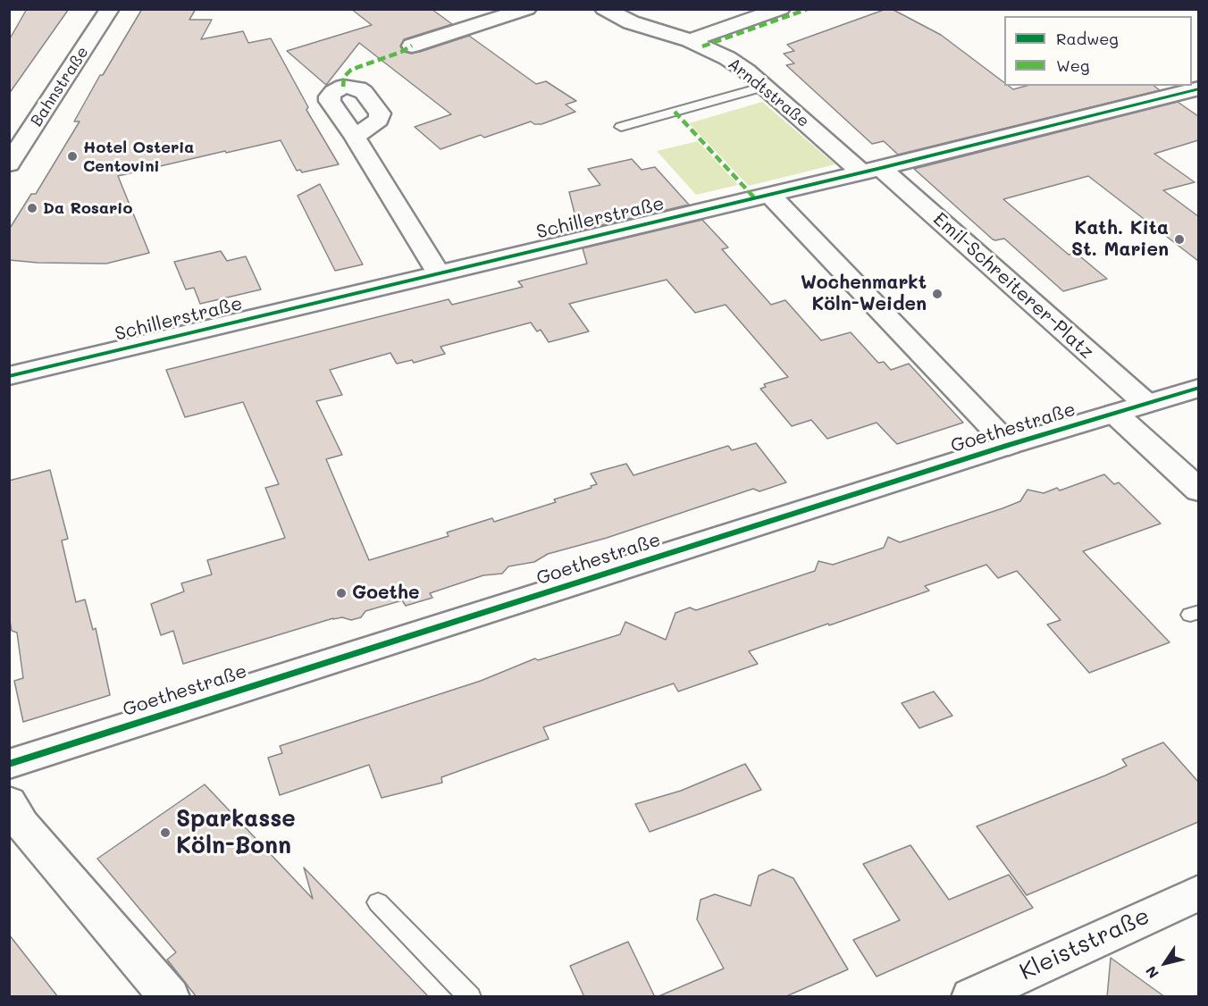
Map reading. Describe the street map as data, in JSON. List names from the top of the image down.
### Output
{
  "streets": {
    "street": [
      "Bahnstraße",
      "Arndtstraße",
      "Schillerstraße",
      "Emil-Schreiterer-Platz",
      "Goethestraße",
      "Kleiststraße"
    ]
  },
  "crossings": [
    ["Arndtstraße", "Schillerstraße"],
    ["Arndtstraße", "Emil-Schreiterer-Platz"],
    ["Schillerstraße", "Emil-Schreiterer-Platz"],
    ["Emil-Schreiterer-Platz", "Goethestraße"]
  ],
  "places": [
    "Hotel Osteria Centovini",
    "Da Rosario",
    "Kath. Kita St. Marien",
    "Wochenmarkt Köln-Weiden",
    "Goethe",
    "Sparkasse Köln-Bonn"
  ],
  "legend": ["Radweg", "Weg"],
  "north": "bottom left"
}
